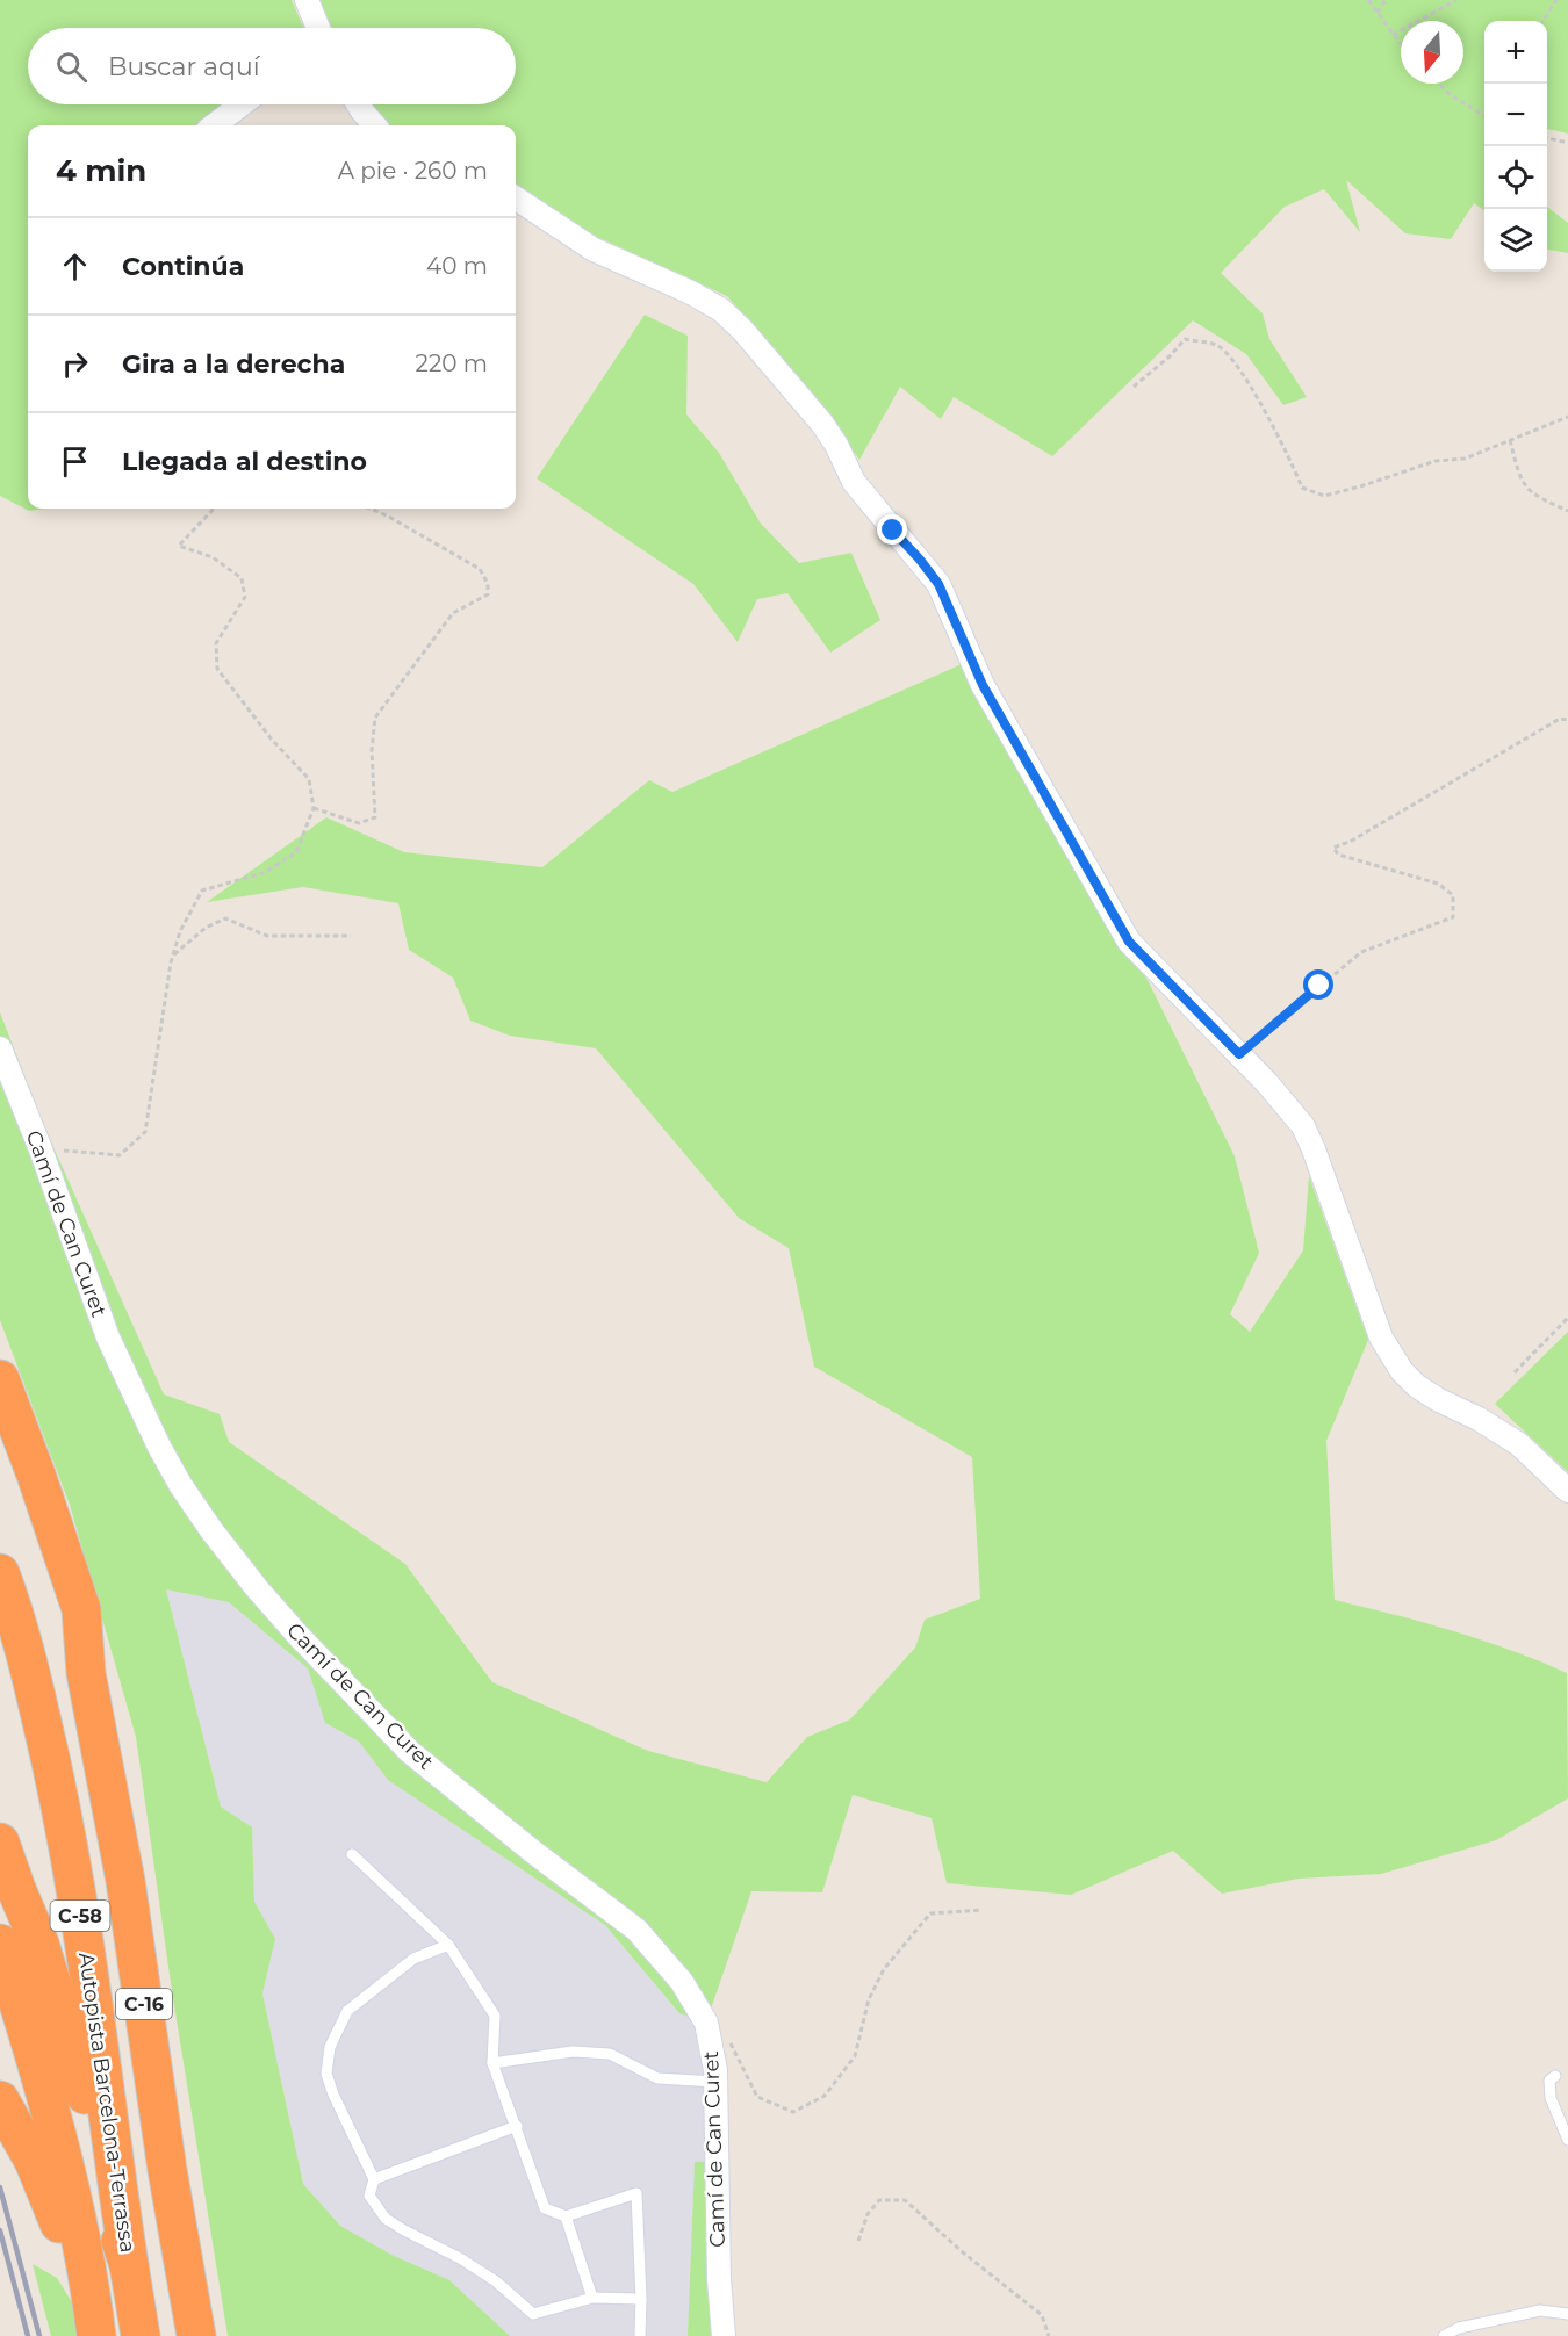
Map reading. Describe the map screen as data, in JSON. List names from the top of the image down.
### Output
{
  "streets": {
    "highway": ["C-58", "C-16", "Autopista Barcelona-Terrassa"],
    "street": ["Camí de Can Curet"]
  },
  "north": "bottom",
  "page": {
    "map_buttons": ["+", "−"],
    "search": "Buscar aquí",
    "heading": ["4 min", "A pie · 260 m"],
    "list": [
      ["Continúa", "40 m"],
      ["Gira a la derecha", "220 m"],
      "Llegada al destino"
    ]
  }
}
